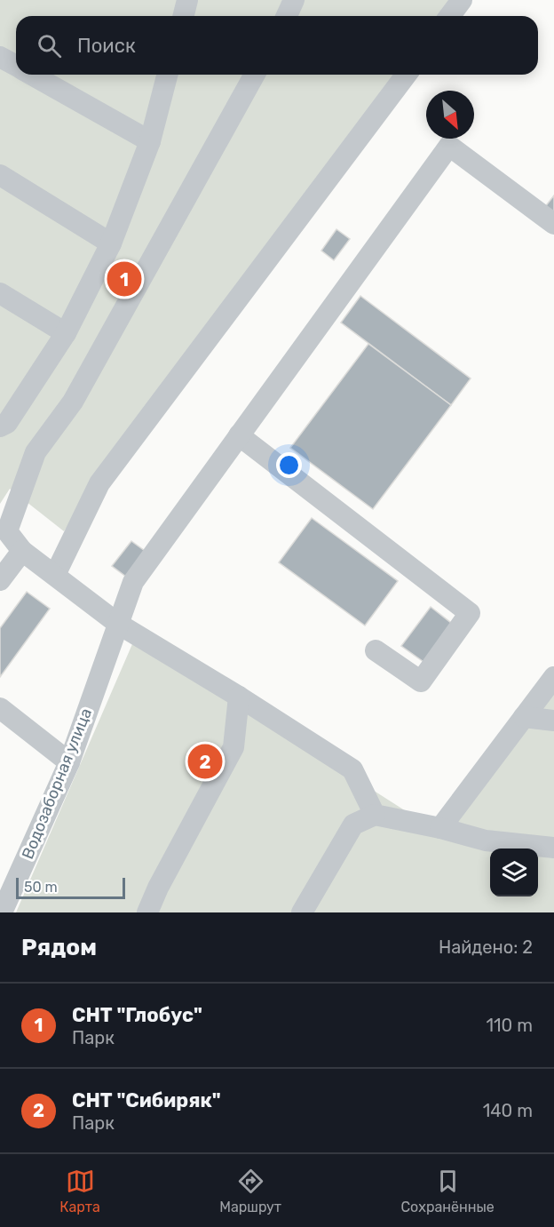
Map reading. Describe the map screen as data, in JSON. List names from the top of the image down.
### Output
{
  "streets": {
    "lane": ["Водозаборная улица"]
  },
  "scale_bar": "50 m",
  "north": "bottom right",
  "page": {
    "search": "Поиск",
    "pins": ["1", "2"],
    "scale": "50 m",
    "heading": ["Рядом", "Найдено: 2"],
    "list": [
      {
        "mark": "1",
        "name": "СНТ \"Глобус\"",
        "note": "Парк",
        "value": "110 m"
      },
      {
        "mark": "2",
        "name": "СНТ \"Сибиряк\"",
        "note": "Парк",
        "value": "140 m"
      }
    ],
    "nav": ["Карта", "Маршрут", "Сохранённые"]
  }
}
